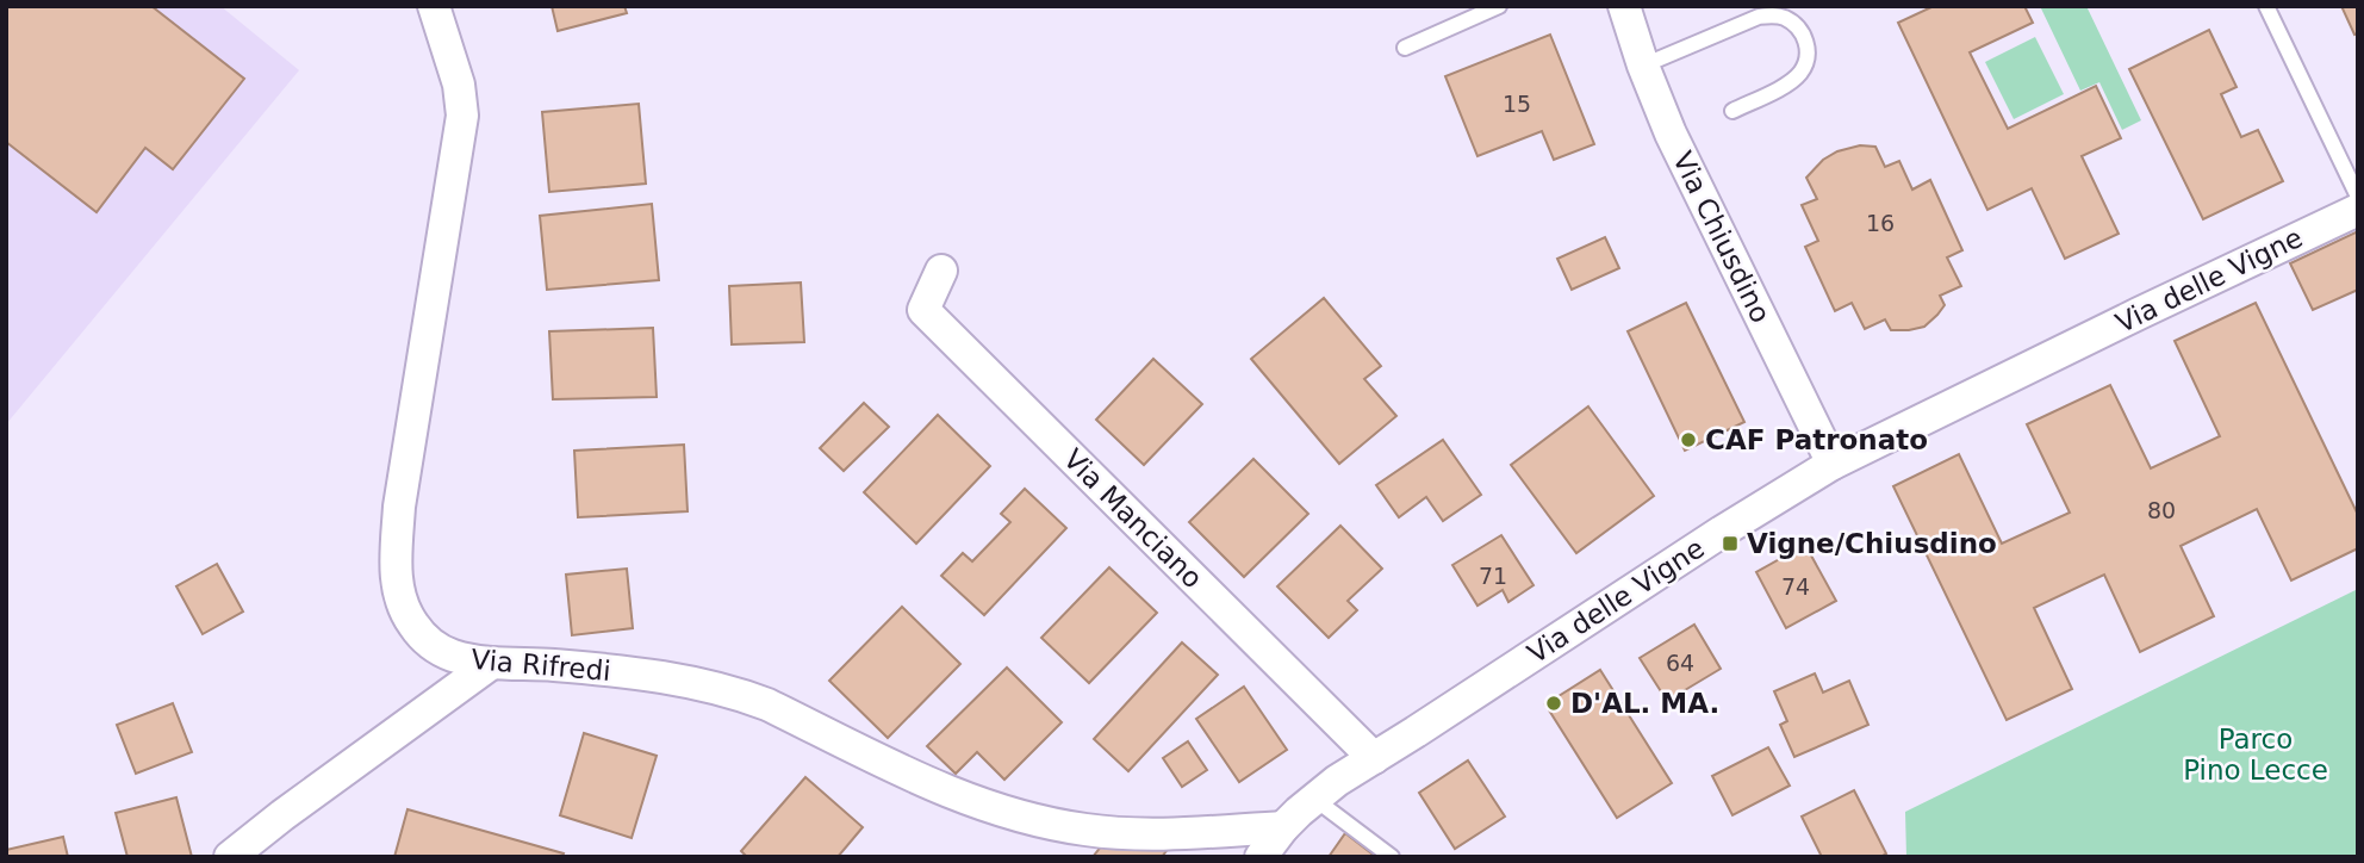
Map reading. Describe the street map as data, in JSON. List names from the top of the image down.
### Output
{
  "streets": {
    "street": [
      "Via Chiusdino",
      "Via delle Vigne",
      "Via Manciano",
      "Via Rifredi"
    ]
  },
  "crossings": [
    ["Via Chiusdino", "Via delle Vigne"],
    ["Via delle Vigne", "Via Manciano"],
    ["Via delle Vigne", "Via Rifredi"]
  ],
  "parks": ["Parco Pino Lecce"],
  "places": {
    "other": ["CAF Patronato", "D'AL. MA."],
    "transit": ["Vigne/Chiusdino"]
  },
  "house_numbers": [
    "15",
    "16",
    "80",
    "71",
    "74",
    "64"
  ]
}
